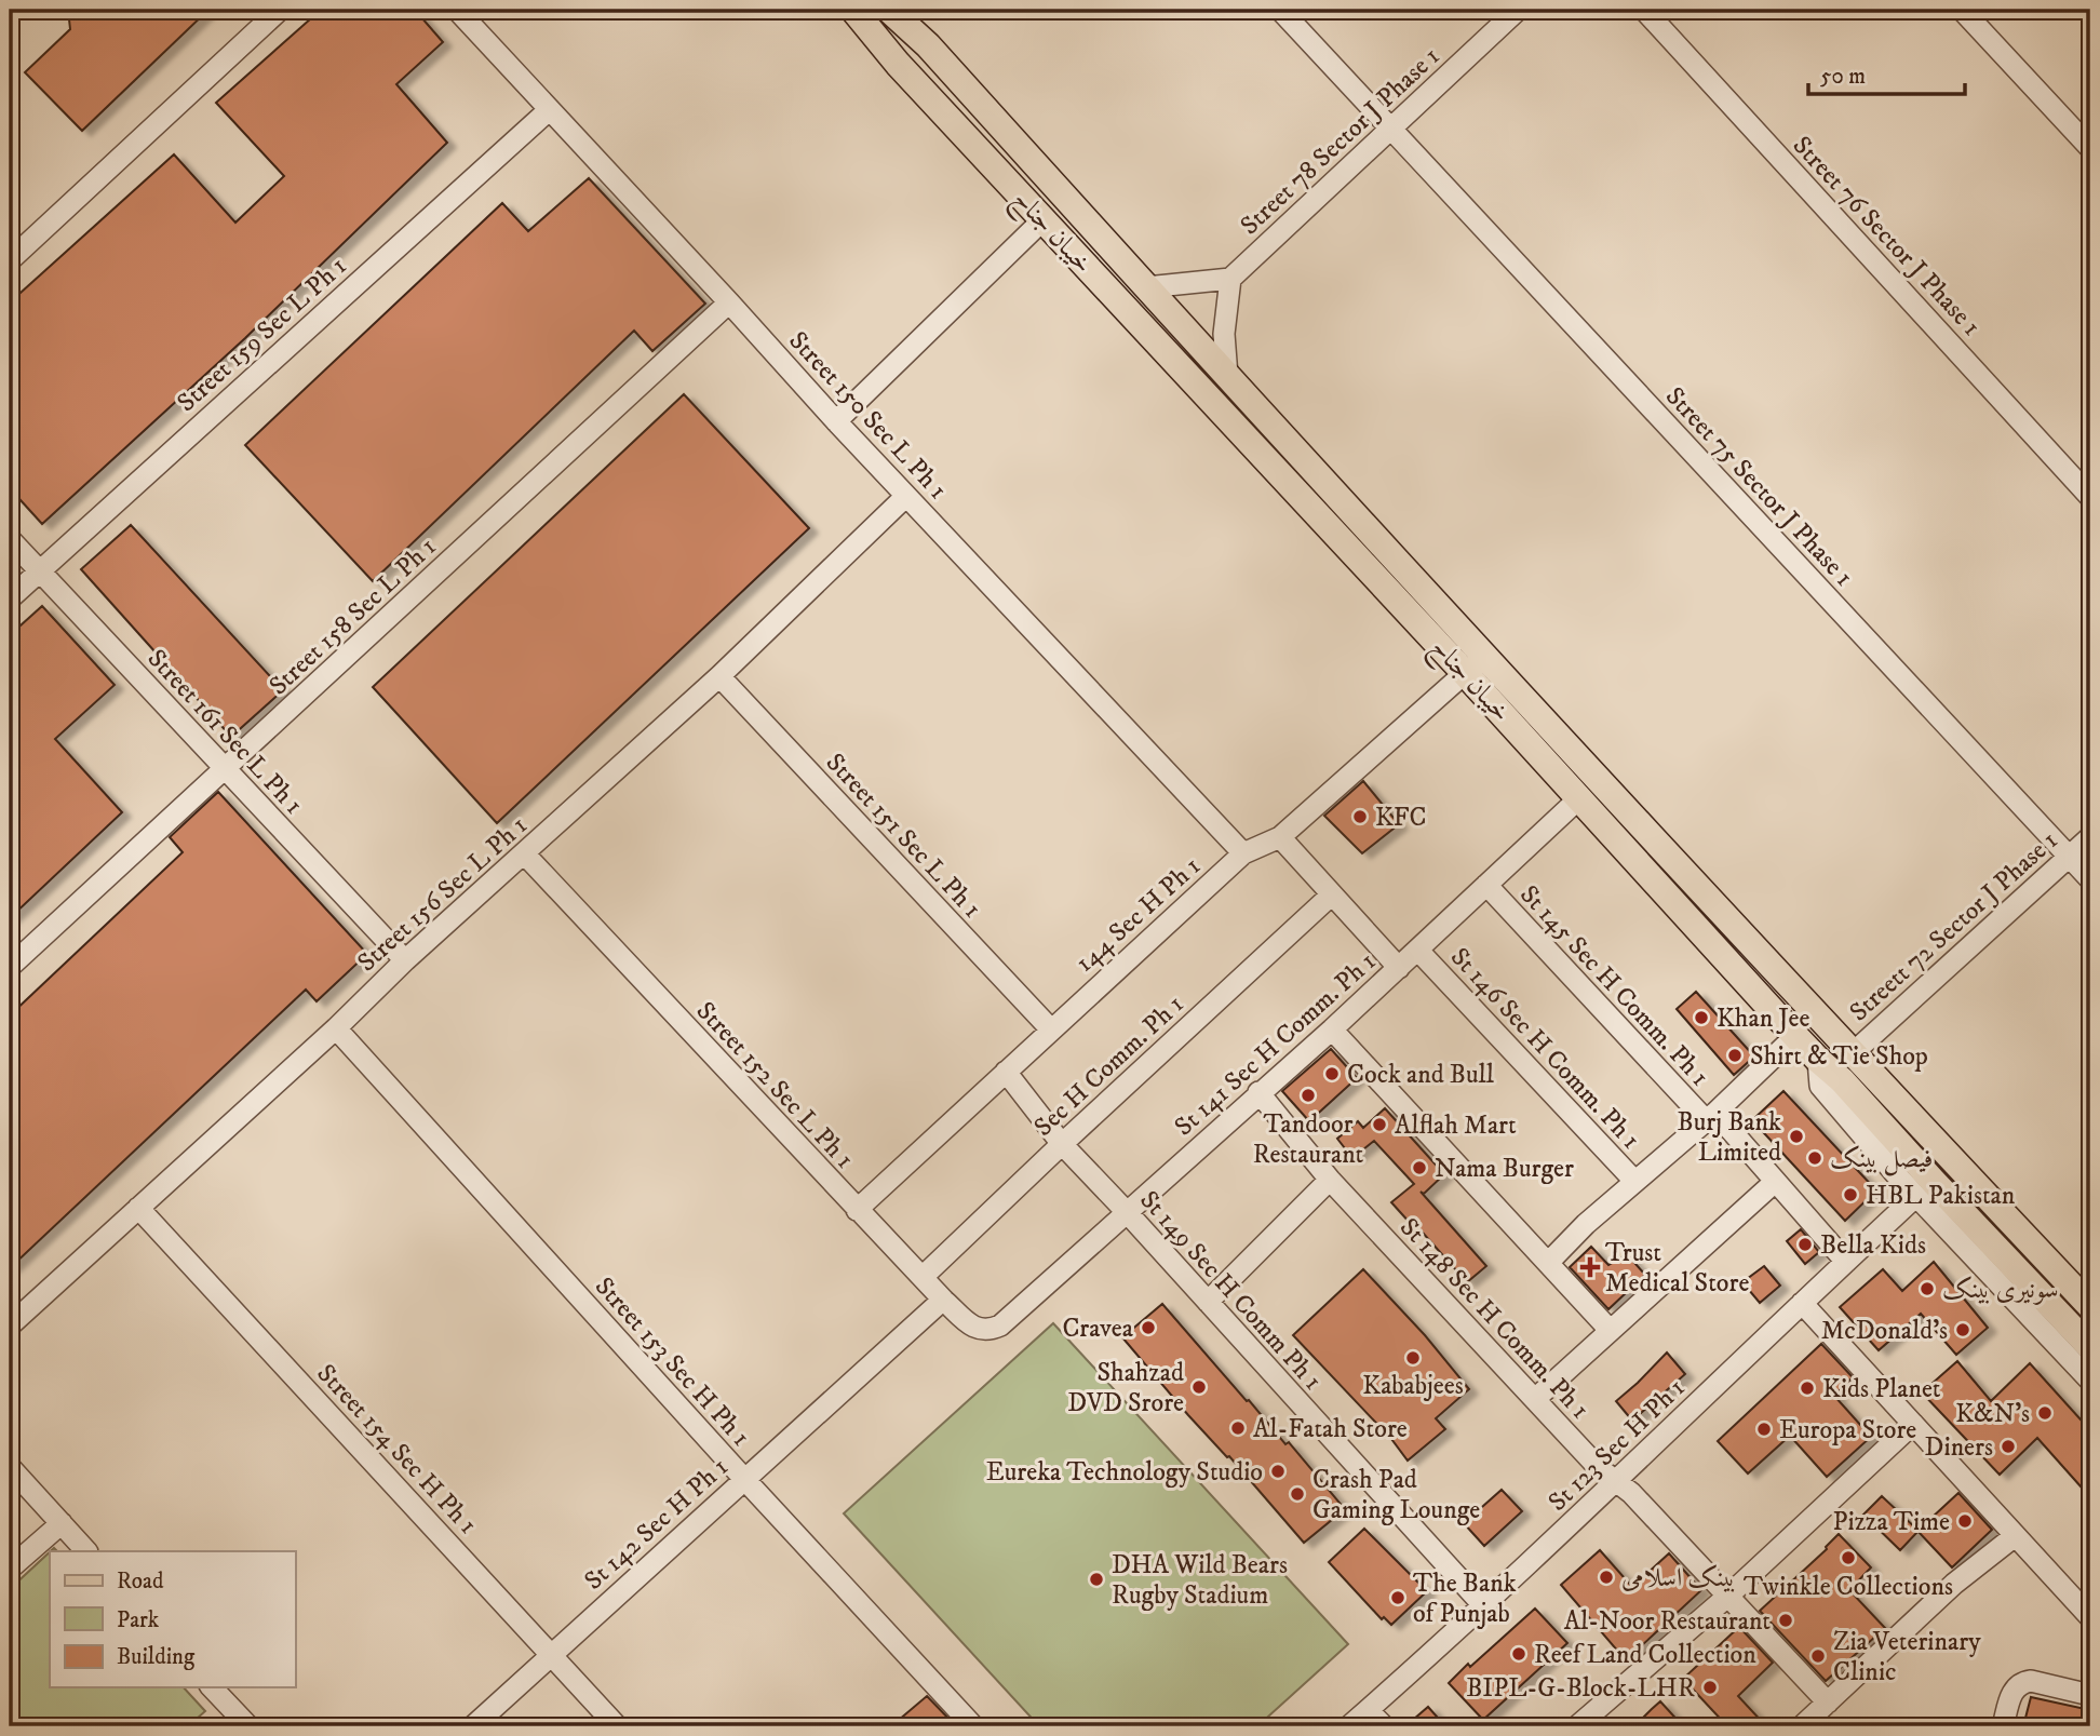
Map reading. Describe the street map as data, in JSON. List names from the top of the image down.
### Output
{
  "streets": {
    "main road": ["خیبان جناح"],
    "street": [
      "Street 78 Sector J Phase 1",
      "Street 76 Sector J Phase 1",
      "Street 159 Sec L Ph 1",
      "Street 150 Sec L Ph 1",
      "Street 75 Sector J Phase 1",
      "Street 158 Sec L Ph 1",
      "Street 161 Sec L Ph 1",
      "Street 151 Sec L Ph 1",
      "Street 156 Sec L Ph 1",
      "144 Sec H Ph 1",
      "Streett 72 Sector J Phase 1",
      "St 145 Sec H Comm. Ph 1",
      "St 141 Sec H Comm. Ph 1",
      "St 146 Sec H Comm. Ph 1",
      "Sec H Comm. Ph 1",
      "Street 152 Sec L Ph 1",
      "St 149 Sec H Comm Ph 1",
      "St 148 Sec H Comm. Ph 1",
      "Street 153 Sec H Ph 1",
      "St 123 Sec H Ph 1",
      "Street 154 Sec H Ph 1",
      "St 142 Sec H Ph 1"
    ]
  },
  "crossings": [
    ["Street 78 Sector J Phase 1", "Street 75 Sector J Phase 1"],
    ["خیبان جناح", "144 Sec H Ph 1"],
    ["خیبان جناح", "Streett 72 Sector J Phase 1"],
    ["خیبان جناح", "St 141 Sec H Comm. Ph 1"],
    ["Street 159 Sec L Ph 1", "Street 150 Sec L Ph 1"],
    ["Street 159 Sec L Ph 1", "Street 161 Sec L Ph 1"],
    ["Street 150 Sec L Ph 1", "Street 158 Sec L Ph 1"],
    ["Street 150 Sec L Ph 1", "Street 156 Sec L Ph 1"],
    ["Street 150 Sec L Ph 1", "144 Sec H Ph 1"],
    ["Street 75 Sector J Phase 1", "Streett 72 Sector J Phase 1"],
    ["Street 158 Sec L Ph 1", "Street 161 Sec L Ph 1"],
    ["Street 161 Sec L Ph 1", "Street 156 Sec L Ph 1"],
    ["Street 151 Sec L Ph 1", "Street 156 Sec L Ph 1"],
    ["Street 151 Sec L Ph 1", "144 Sec H Ph 1"],
    ["Street 156 Sec L Ph 1", "Street 152 Sec L Ph 1"],
    ["Street 156 Sec L Ph 1", "Street 153 Sec H Ph 1"],
    ["Street 156 Sec L Ph 1", "Street 154 Sec H Ph 1"],
    ["144 Sec H Ph 1", "Street 152 Sec L Ph 1"],
    ["144 Sec H Ph 1", "St 149 Sec H Comm Ph 1"],
    ["St 145 Sec H Comm. Ph 1", "St 141 Sec H Comm. Ph 1"],
    ["St 145 Sec H Comm. Ph 1", "St 123 Sec H Ph 1"],
    ["St 141 Sec H Comm. Ph 1", "St 146 Sec H Comm. Ph 1"],
    ["St 141 Sec H Comm. Ph 1", "Street 152 Sec L Ph 1"],
    ["St 141 Sec H Comm. Ph 1", "St 149 Sec H Comm Ph 1"],
    ["St 141 Sec H Comm. Ph 1", "St 148 Sec H Comm. Ph 1"],
    ["Sec H Comm. Ph 1", "Street 152 Sec L Ph 1"],
    ["Sec H Comm. Ph 1", "St 149 Sec H Comm Ph 1"],
    ["Street 152 Sec L Ph 1", "St 142 Sec H Ph 1"],
    ["St 149 Sec H Comm Ph 1", "St 123 Sec H Ph 1"],
    ["St 148 Sec H Comm. Ph 1", "St 123 Sec H Ph 1"],
    ["Street 153 Sec H Ph 1", "St 142 Sec H Ph 1"],
    ["Street 154 Sec H Ph 1", "St 142 Sec H Ph 1"]
  ],
  "places": {
    "other": [
      "KFC",
      "Khan Jee",
      "Shirt & Tie Shop",
      "Cock and Bull",
      "Tandoor Restaurant",
      "Alflah Mart",
      "Burj Bank Limited",
      "فیصل بینک",
      "Nama Burger",
      "HBL Pakistan",
      "Bella Kids",
      "سونیری بینک",
      "Cravea",
      "McDonald's",
      "Kababjees",
      "Shahzad DVD Srore",
      "Kids Planet",
      "K&N's",
      "Al-Fatah Store",
      "Europa Store",
      "Diners",
      "Eureka Technology Studio",
      "Crash Pad Gaming Lounge",
      "Pizza Time",
      "Twinkle Collections",
      "بینک اسلامی",
      "DHA Wild Bears Rugby Stadium",
      "The Bank of Punjab",
      "Al-Noor Restaurant",
      "Reef Land Collection",
      "Zia Veterinary Clinic",
      "BIPL-G-Block-LHR"
    ],
    "health": ["Trust Medical Store"]
  },
  "legend": ["Road", "Park", "Building"],
  "scale_bar": "50 m"
}
